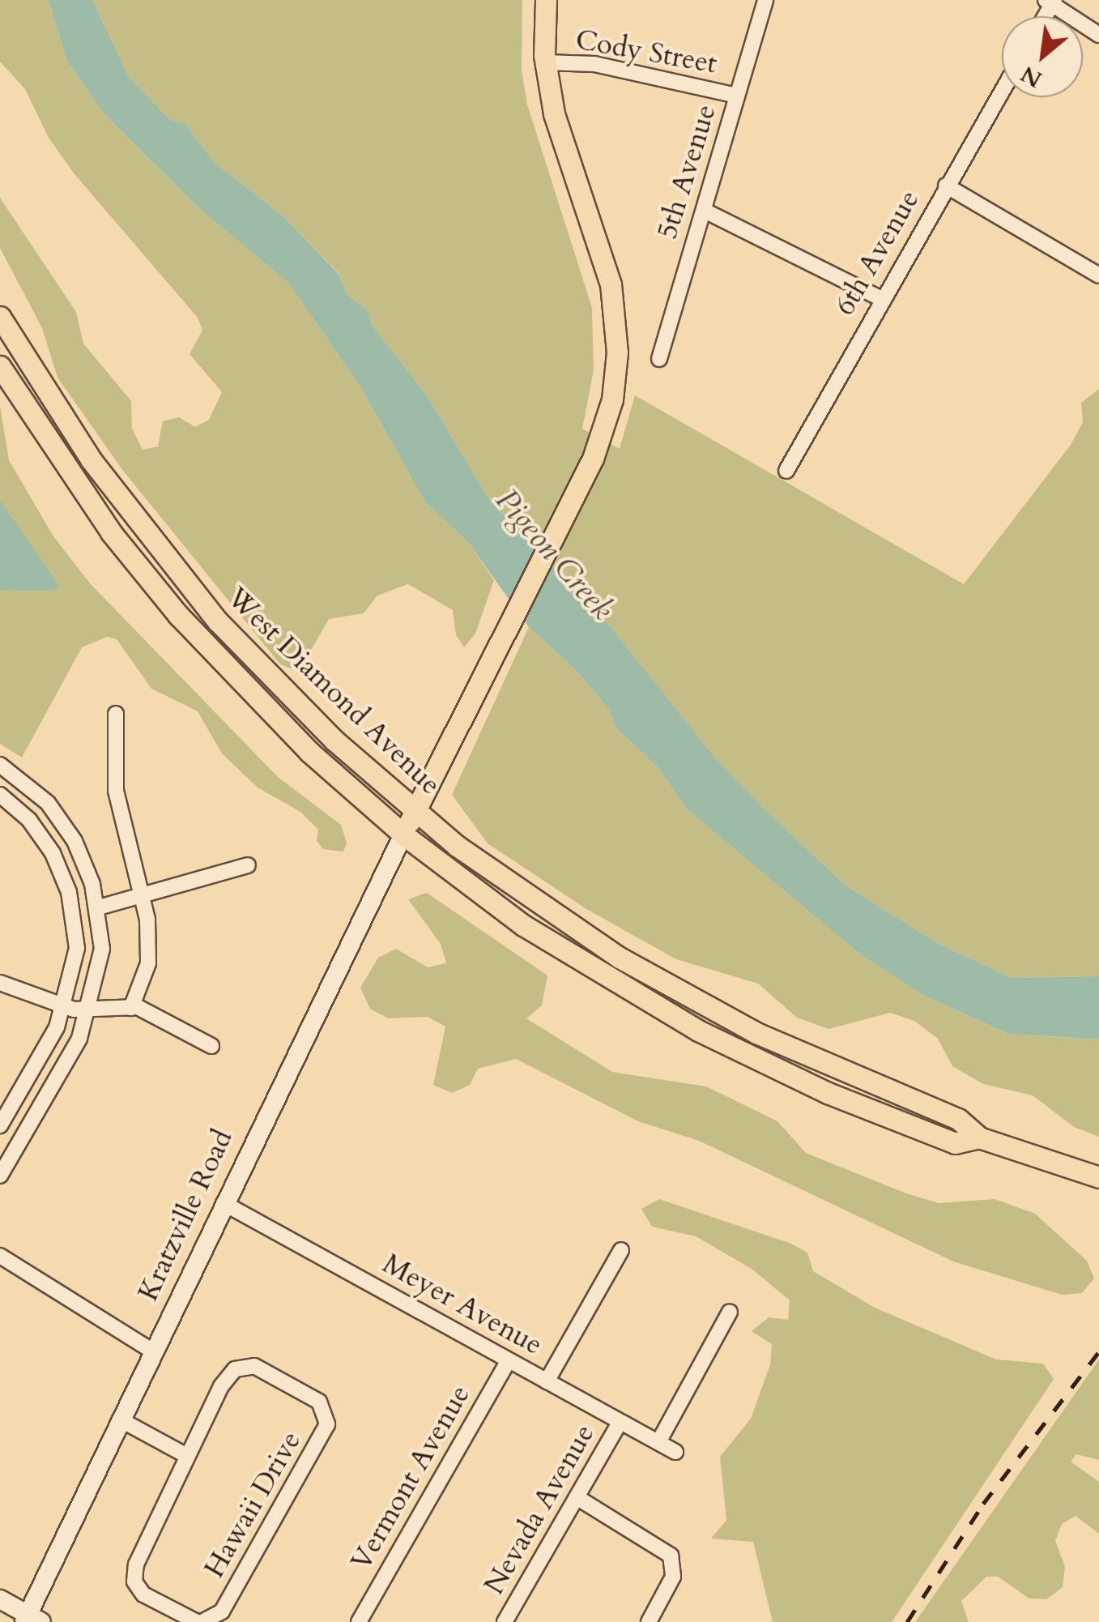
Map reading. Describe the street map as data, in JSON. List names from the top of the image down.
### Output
{
  "streets": {
    "main road": ["West Diamond Avenue", "Kratzville Road"],
    "street": [
      "Cody Street",
      "5th Avenue",
      "6th Avenue",
      "Meyer Avenue",
      "Vermont Avenue",
      "Hawaii Drive",
      "Nevada Avenue"
    ]
  },
  "crossings": [
    ["Cody Street", "5th Avenue"],
    ["West Diamond Avenue", "Kratzville Road"],
    ["Kratzville Road", "Meyer Avenue"],
    ["Meyer Avenue", "Vermont Avenue"],
    ["Meyer Avenue", "Nevada Avenue"]
  ],
  "water": ["Pigeon Creek"],
  "north": "bottom left"
}
